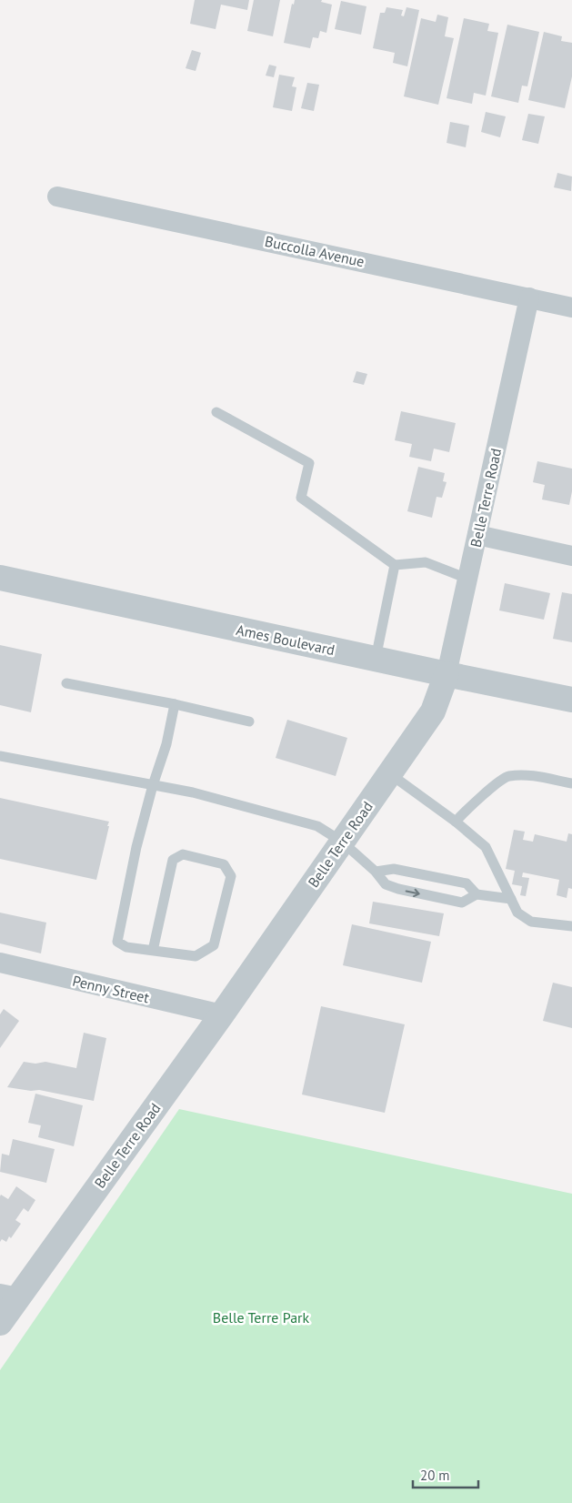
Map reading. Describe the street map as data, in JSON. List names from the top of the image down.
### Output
{
  "streets": {
    "street": [
      "Buccolla Avenue",
      "Belle Terre Road",
      "Ames Boulevard",
      "Penny Street"
    ]
  },
  "crossings": [
    ["Buccolla Avenue", "Belle Terre Road"],
    ["Belle Terre Road", "Ames Boulevard"],
    ["Belle Terre Road", "Penny Street"]
  ],
  "parks": ["Belle Terre Park"],
  "scale_bar": "20 m"
}
